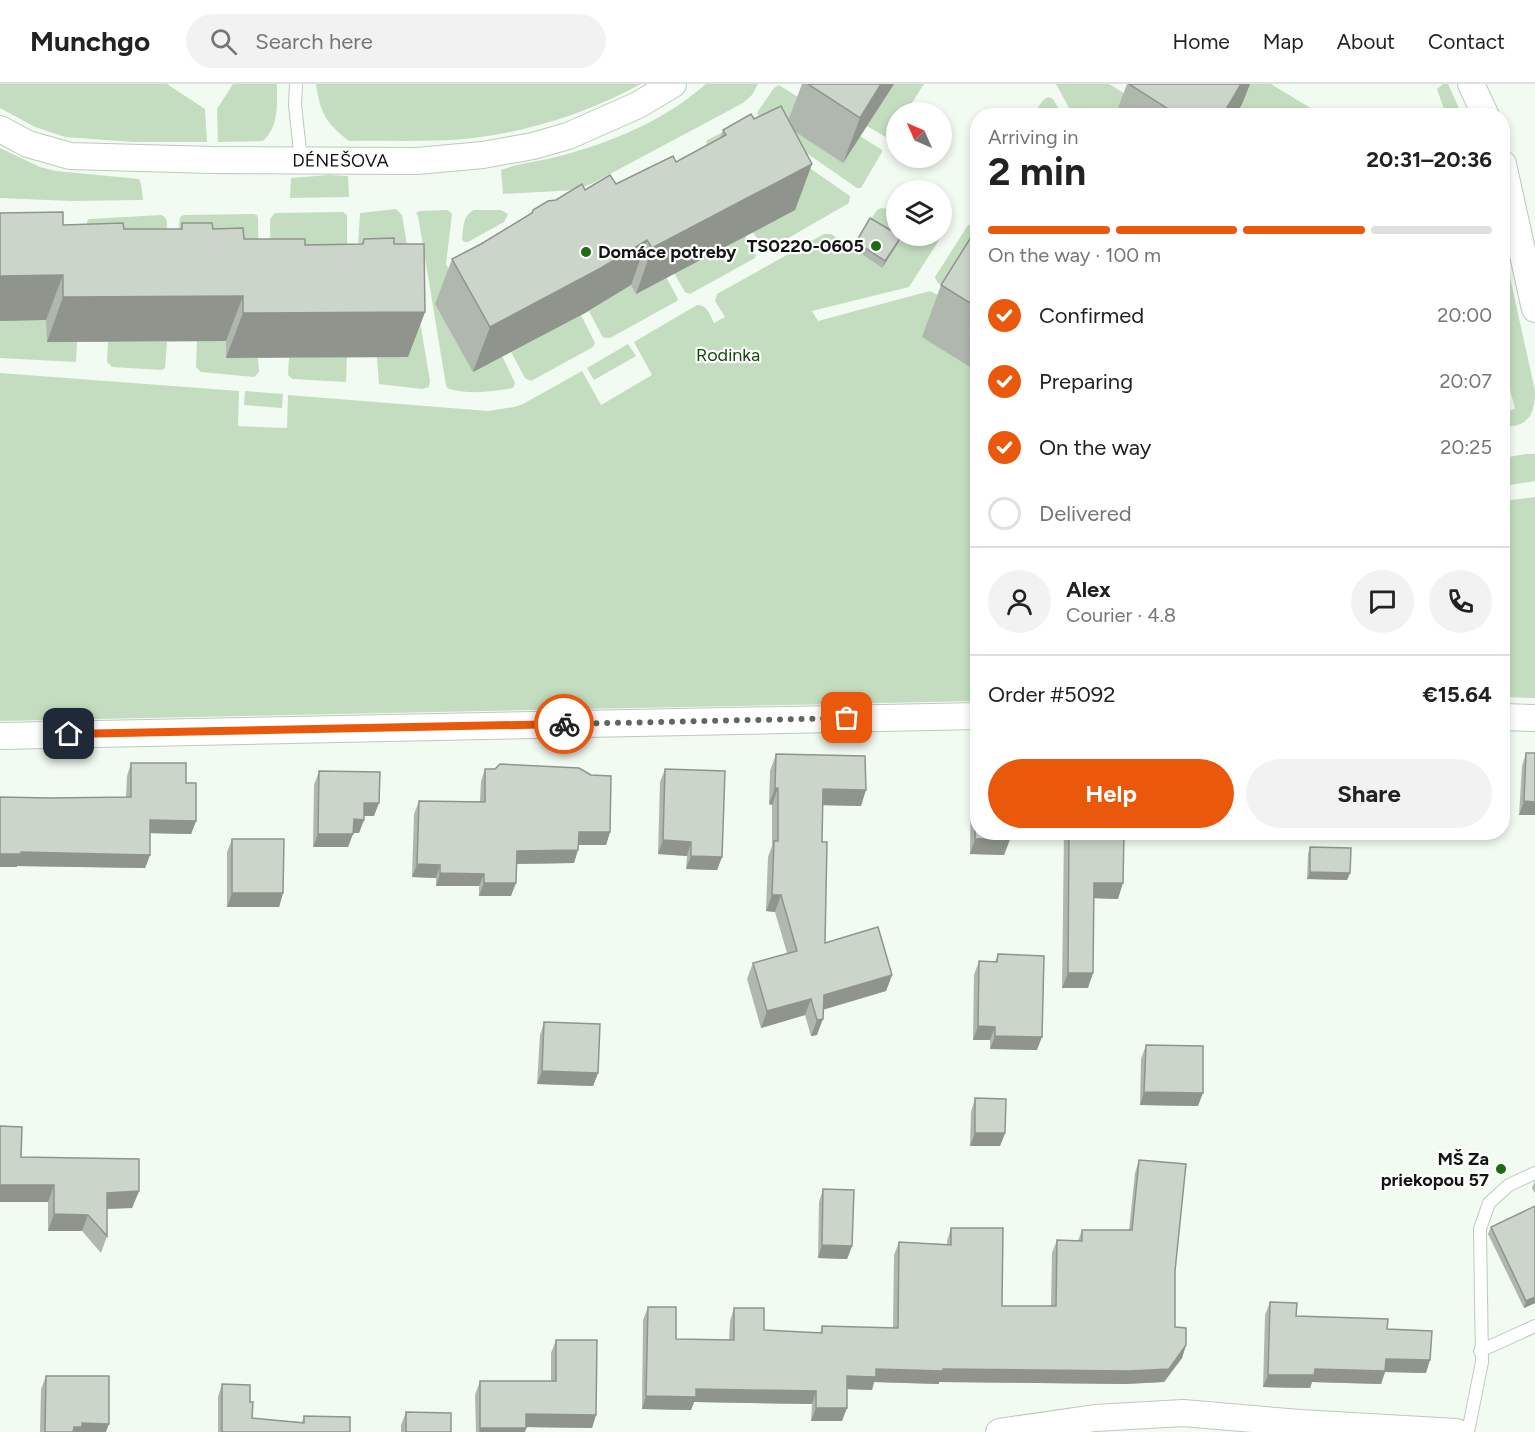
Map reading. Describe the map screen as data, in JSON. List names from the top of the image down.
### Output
{
  "streets": {
    "street": ["DÉNEŠOVA"]
  },
  "parks": ["Rodinka"],
  "places": ["TS0220-0605", "Domáce potreby", "MŠ Za priekopou 57"],
  "north": "top left",
  "page": {
    "header": "Munchgo",
    "search": "Search here",
    "nav": [
      "Home",
      "Map",
      "About",
      "Contact"
    ],
    "heading": ["2 min", "Arriving in", "20:31–20:36"],
    "panel": [
      "Alex",
      "Courier · 4.8",
      "Order #5092",
      "€15.64"
    ],
    "bar": "On the way · 100 m",
    "list": [
      ["Confirmed", "20:00"],
      ["Preparing", "20:07"],
      ["On the way", "20:25"],
      "Delivered"
    ],
    "buttons": ["Help", "Share"]
  }
}
